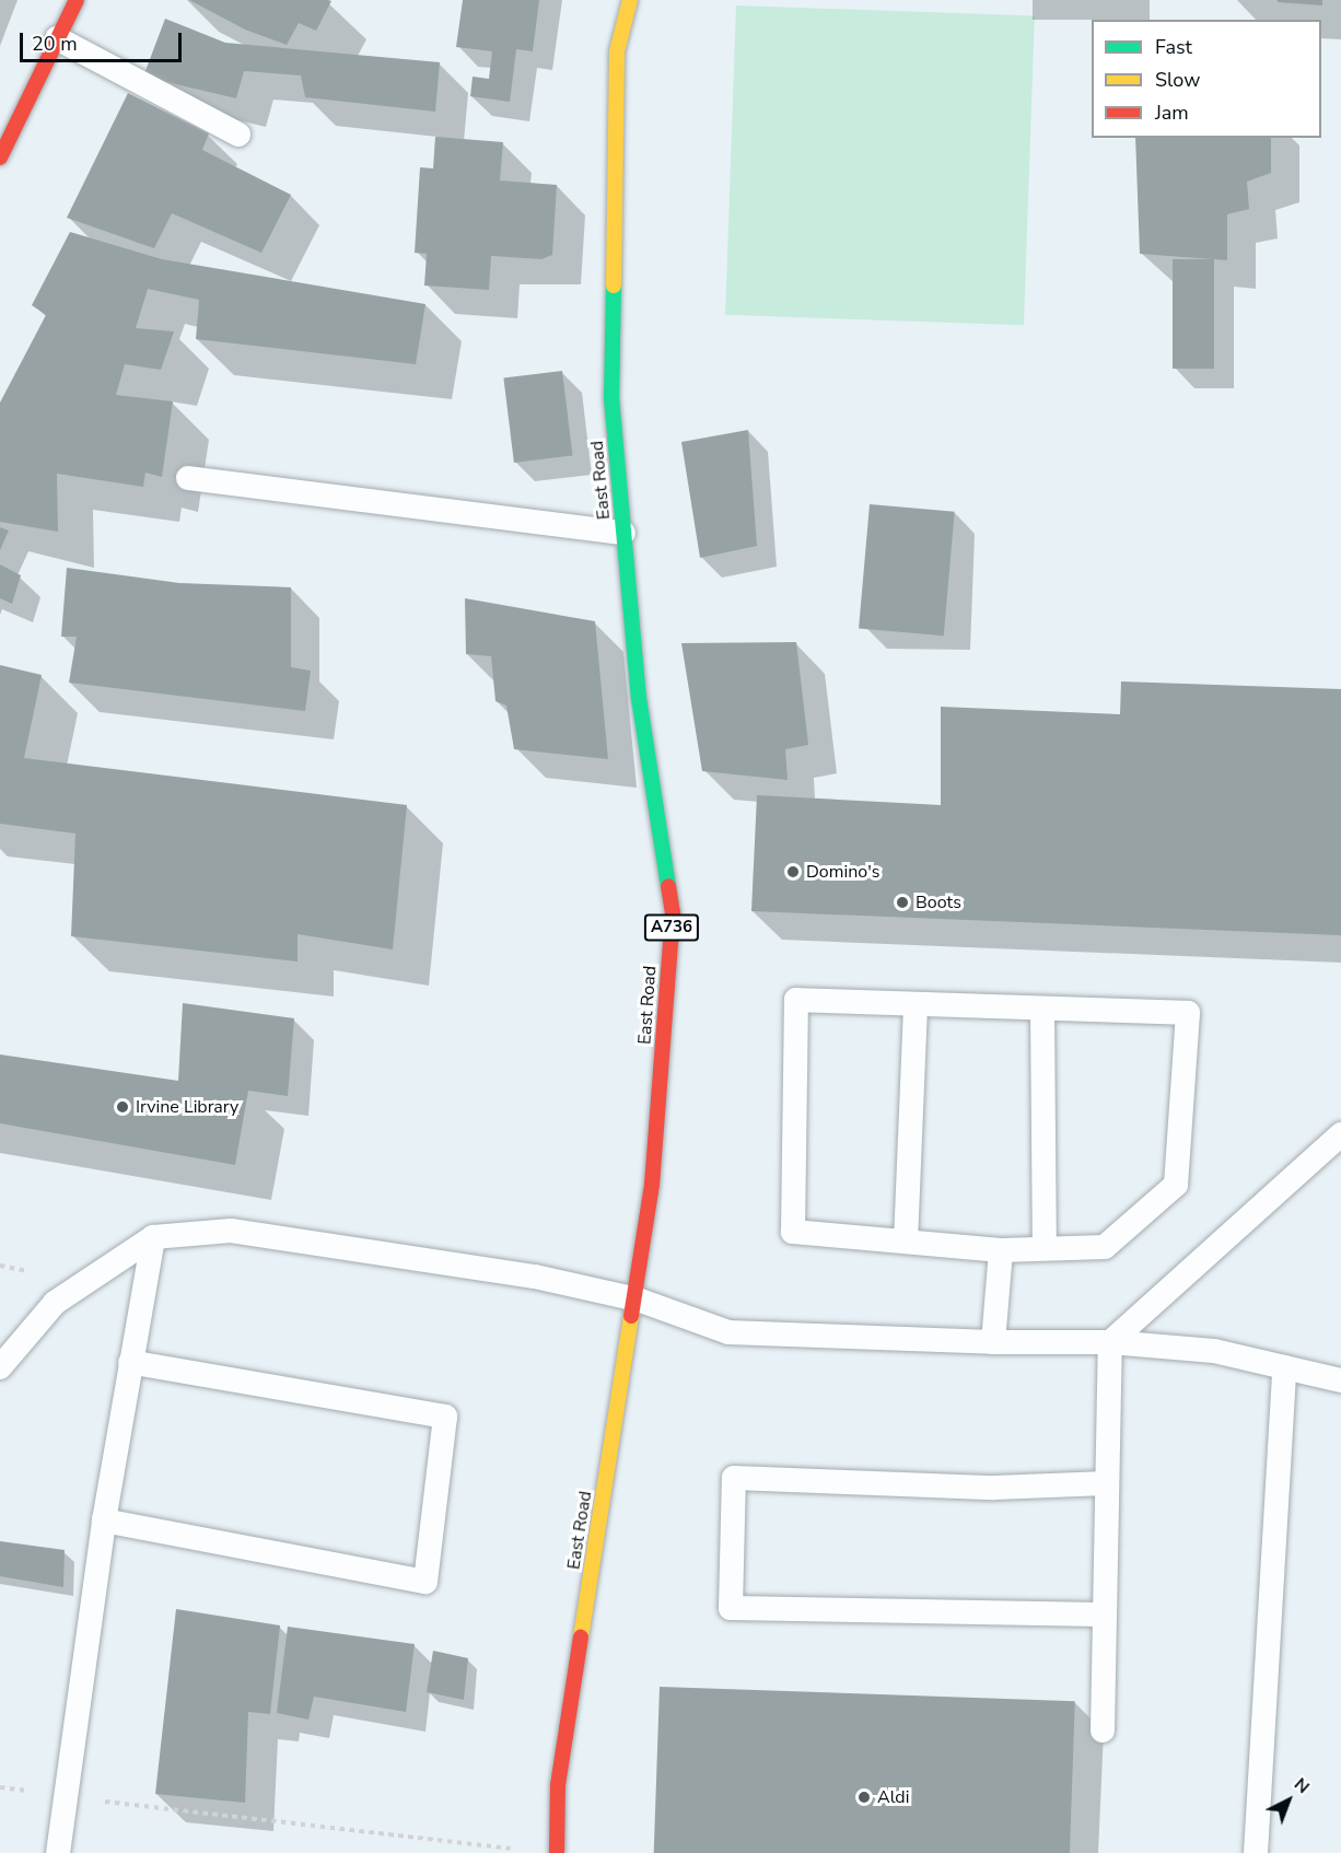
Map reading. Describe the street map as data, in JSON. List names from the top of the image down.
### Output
{
  "streets": {
    "main road": ["East Road", "A736"]
  },
  "places": [
    "Domino's",
    "Boots",
    "Irvine Library",
    "Aldi"
  ],
  "legend": ["Fast", "Slow", "Jam"],
  "scale_bar": "20 m",
  "north": "top right"
}
